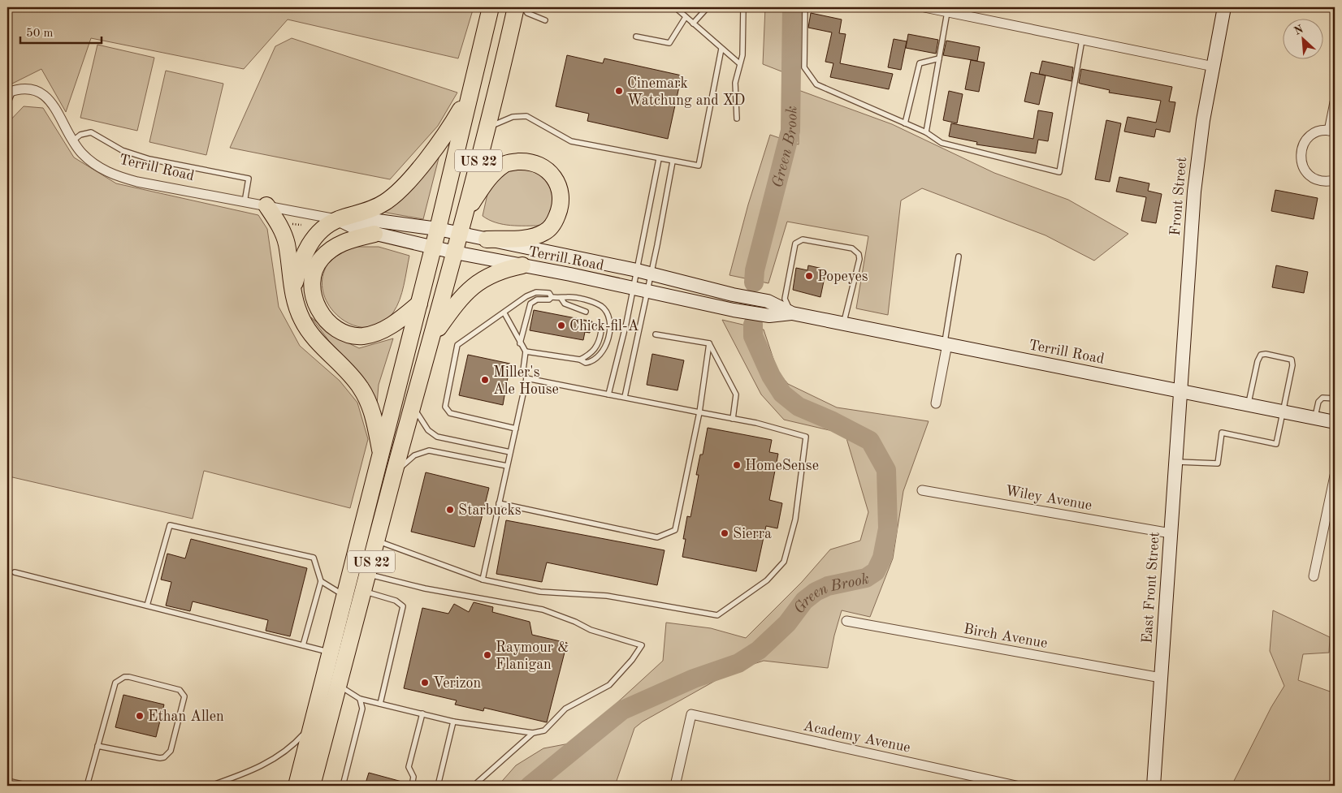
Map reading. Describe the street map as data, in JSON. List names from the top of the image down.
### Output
{
  "streets": {
    "highway": ["US 22"],
    "street": [
      "Terrill Road",
      "Front Street",
      "Wiley Avenue",
      "East Front Street",
      "Birch Avenue",
      "Academy Avenue"
    ]
  },
  "crossings": [
    ["US 22", "Terrill Road"],
    ["Terrill Road", "Front Street"],
    ["Terrill Road", "East Front Street"],
    ["Front Street", "East Front Street"],
    ["Wiley Avenue", "East Front Street"],
    ["East Front Street", "Birch Avenue"]
  ],
  "water": ["Green Brook"],
  "places": [
    "Cinemark Watchung and XD",
    "Popeyes",
    "Chick-fil-A",
    "Miller's Ale House",
    "HomeSense",
    "Starbucks",
    "Sierra",
    "Raymour & Flanigan",
    "Verizon",
    "Ethan Allen"
  ],
  "scale_bar": "50 m",
  "north": "top left"
}
